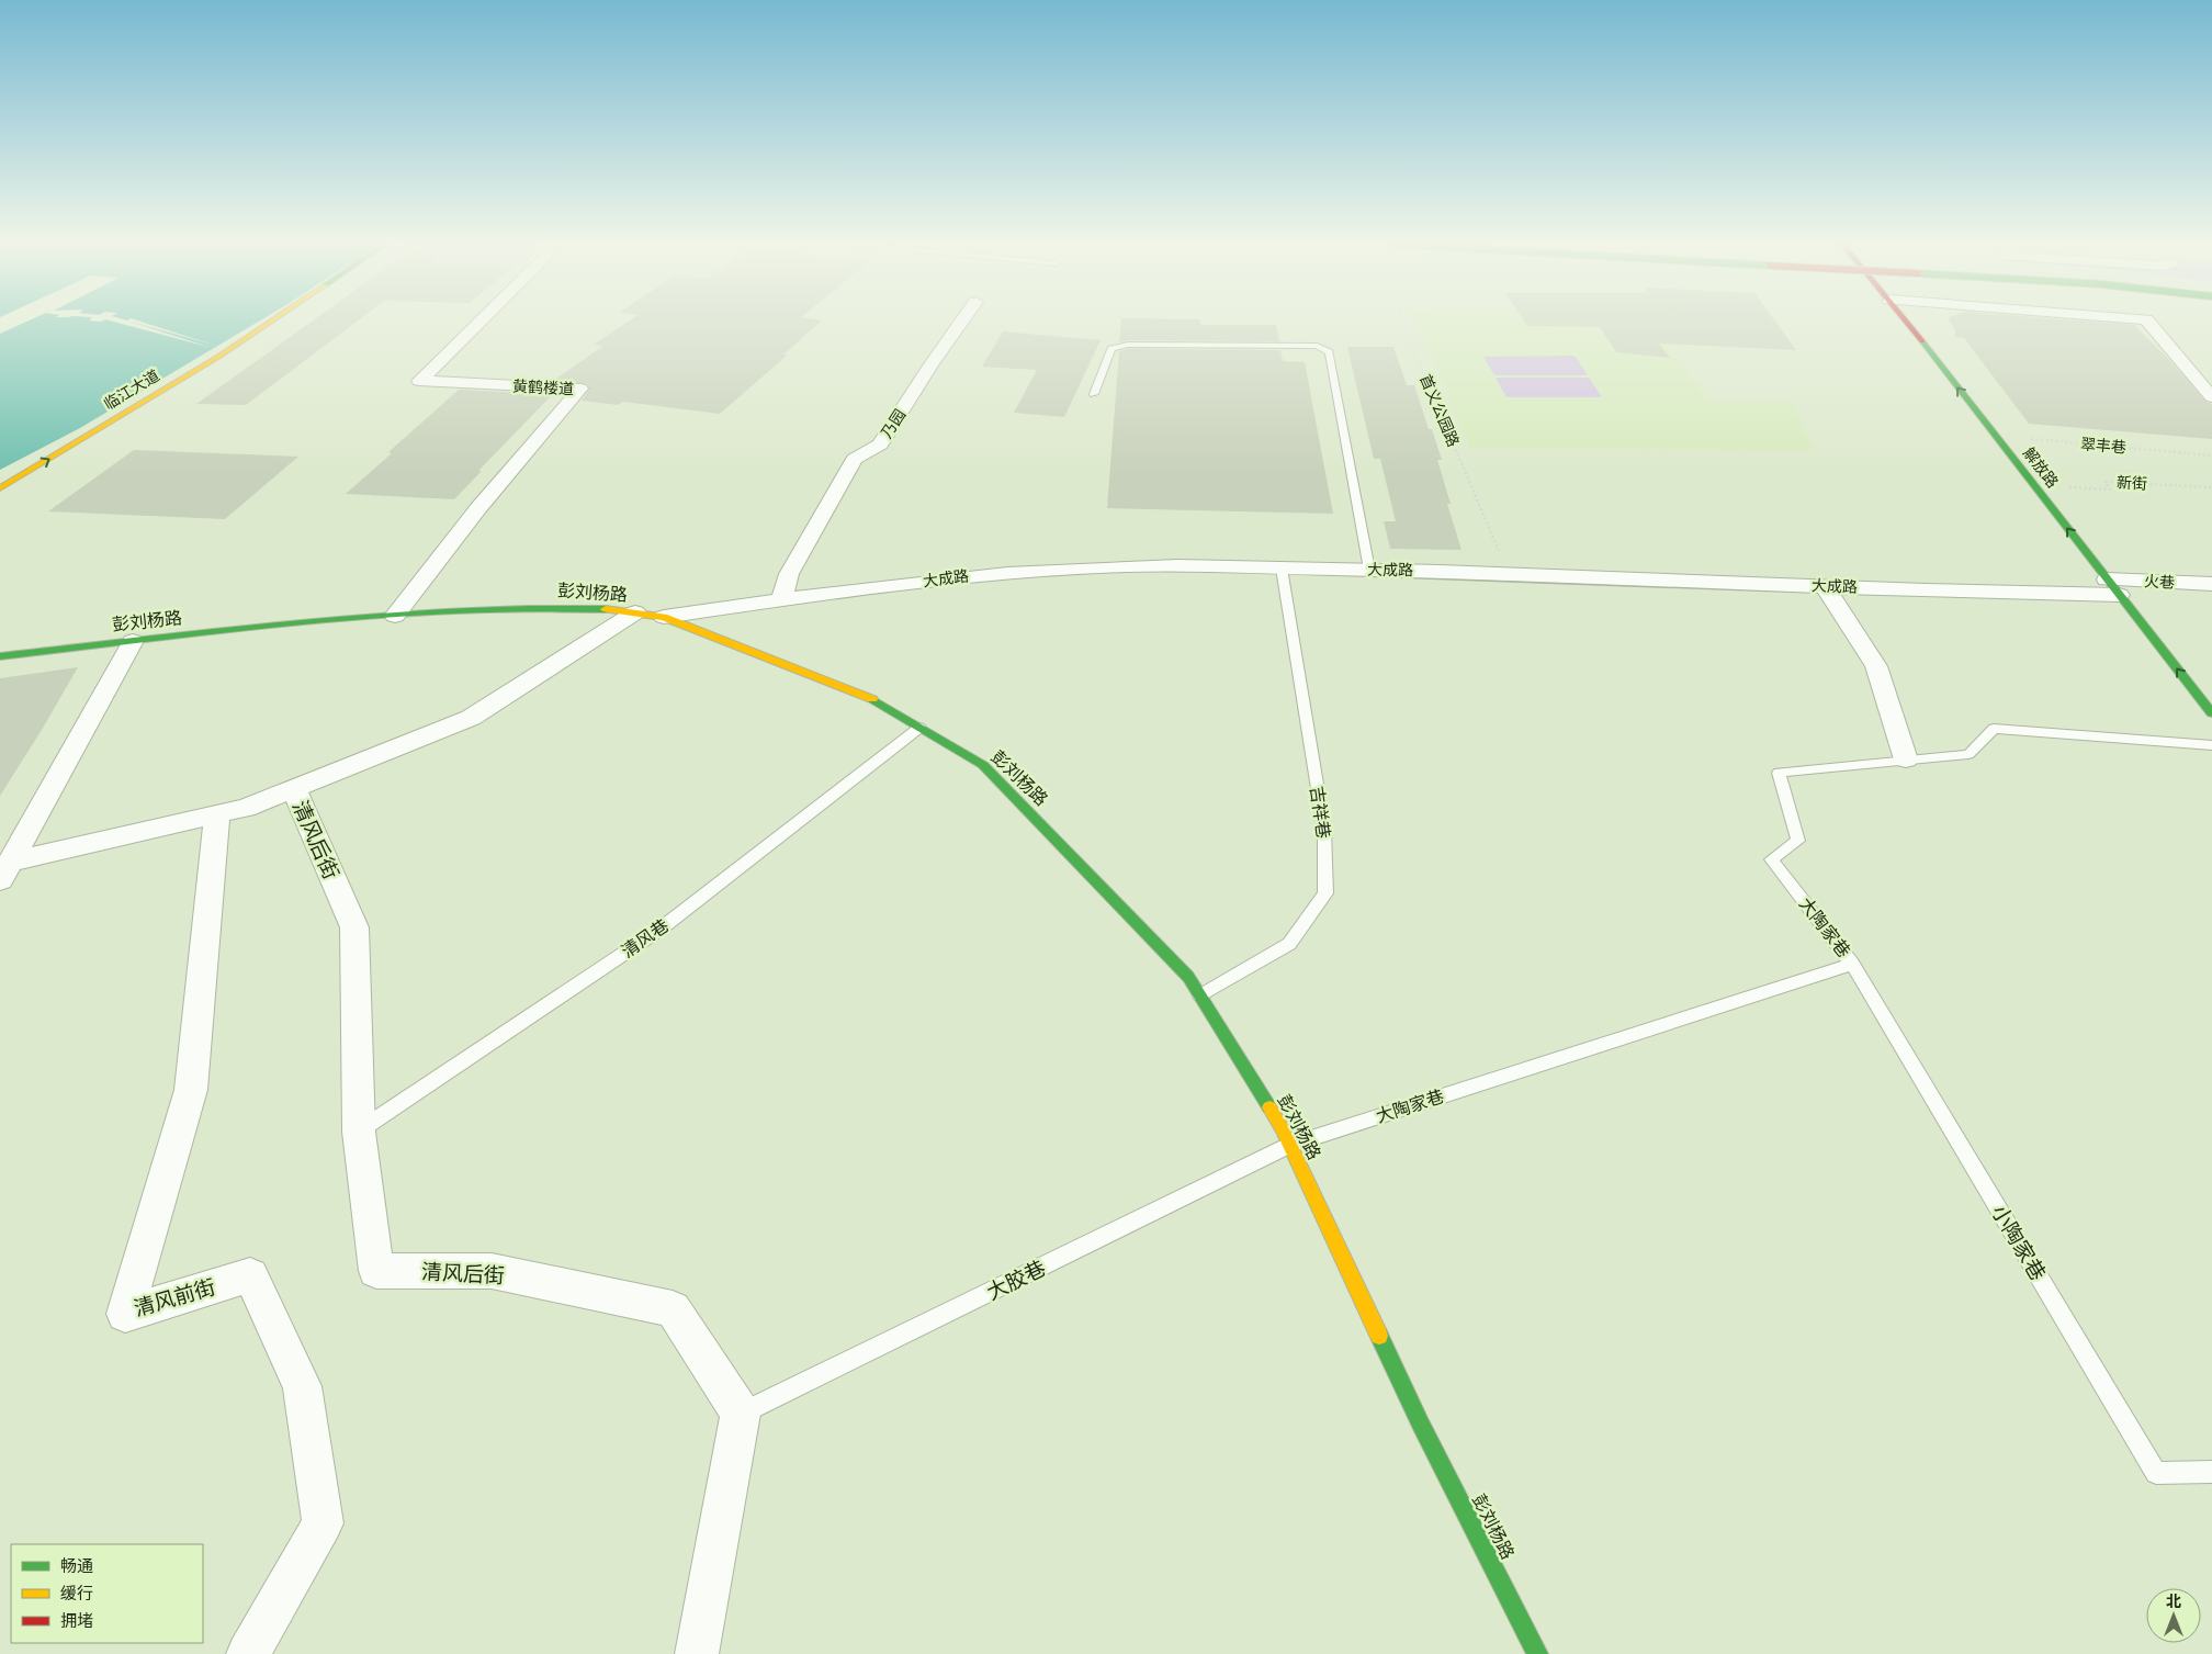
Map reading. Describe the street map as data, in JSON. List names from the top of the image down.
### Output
{
  "streets": {
    "main road": ["临江大道", "解放路", "彭刘杨路"],
    "street": [
      "黄鹤楼道",
      "乃园",
      "大成路",
      "火巷",
      "清风后街",
      "清风前街"
    ],
    "lane": [
      "吉祥巷",
      "大陶家巷",
      "清风巷",
      "小陶家巷",
      "大胶巷"
    ],
    "path": ["首义公园路", "翠丰巷", "新街"]
  },
  "crossings": [
    ["黄鹤楼道", "彭刘杨路"],
    ["首义公园路", "大成路"],
    ["乃园", "大成路"],
    ["翠丰巷", "解放路"],
    ["解放路", "新街"],
    ["解放路", "大成路"],
    ["解放路", "火巷"],
    ["大成路", "火巷"],
    ["大成路", "彭刘杨路"],
    ["大成路", "吉祥巷"],
    ["彭刘杨路", "吉祥巷"],
    ["彭刘杨路", "清风后街"],
    ["彭刘杨路", "大陶家巷"],
    ["彭刘杨路", "清风巷"],
    ["彭刘杨路", "大胶巷"],
    ["清风后街", "清风巷"],
    ["清风后街", "大胶巷"],
    ["清风后街", "清风前街"],
    ["大陶家巷", "小陶家巷"],
    ["大陶家巷", "大胶巷"]
  ],
  "one_way": ["临江大道", "解放路"],
  "legend": ["畅通", "缓行", "拥堵"],
  "north": "top"
}
